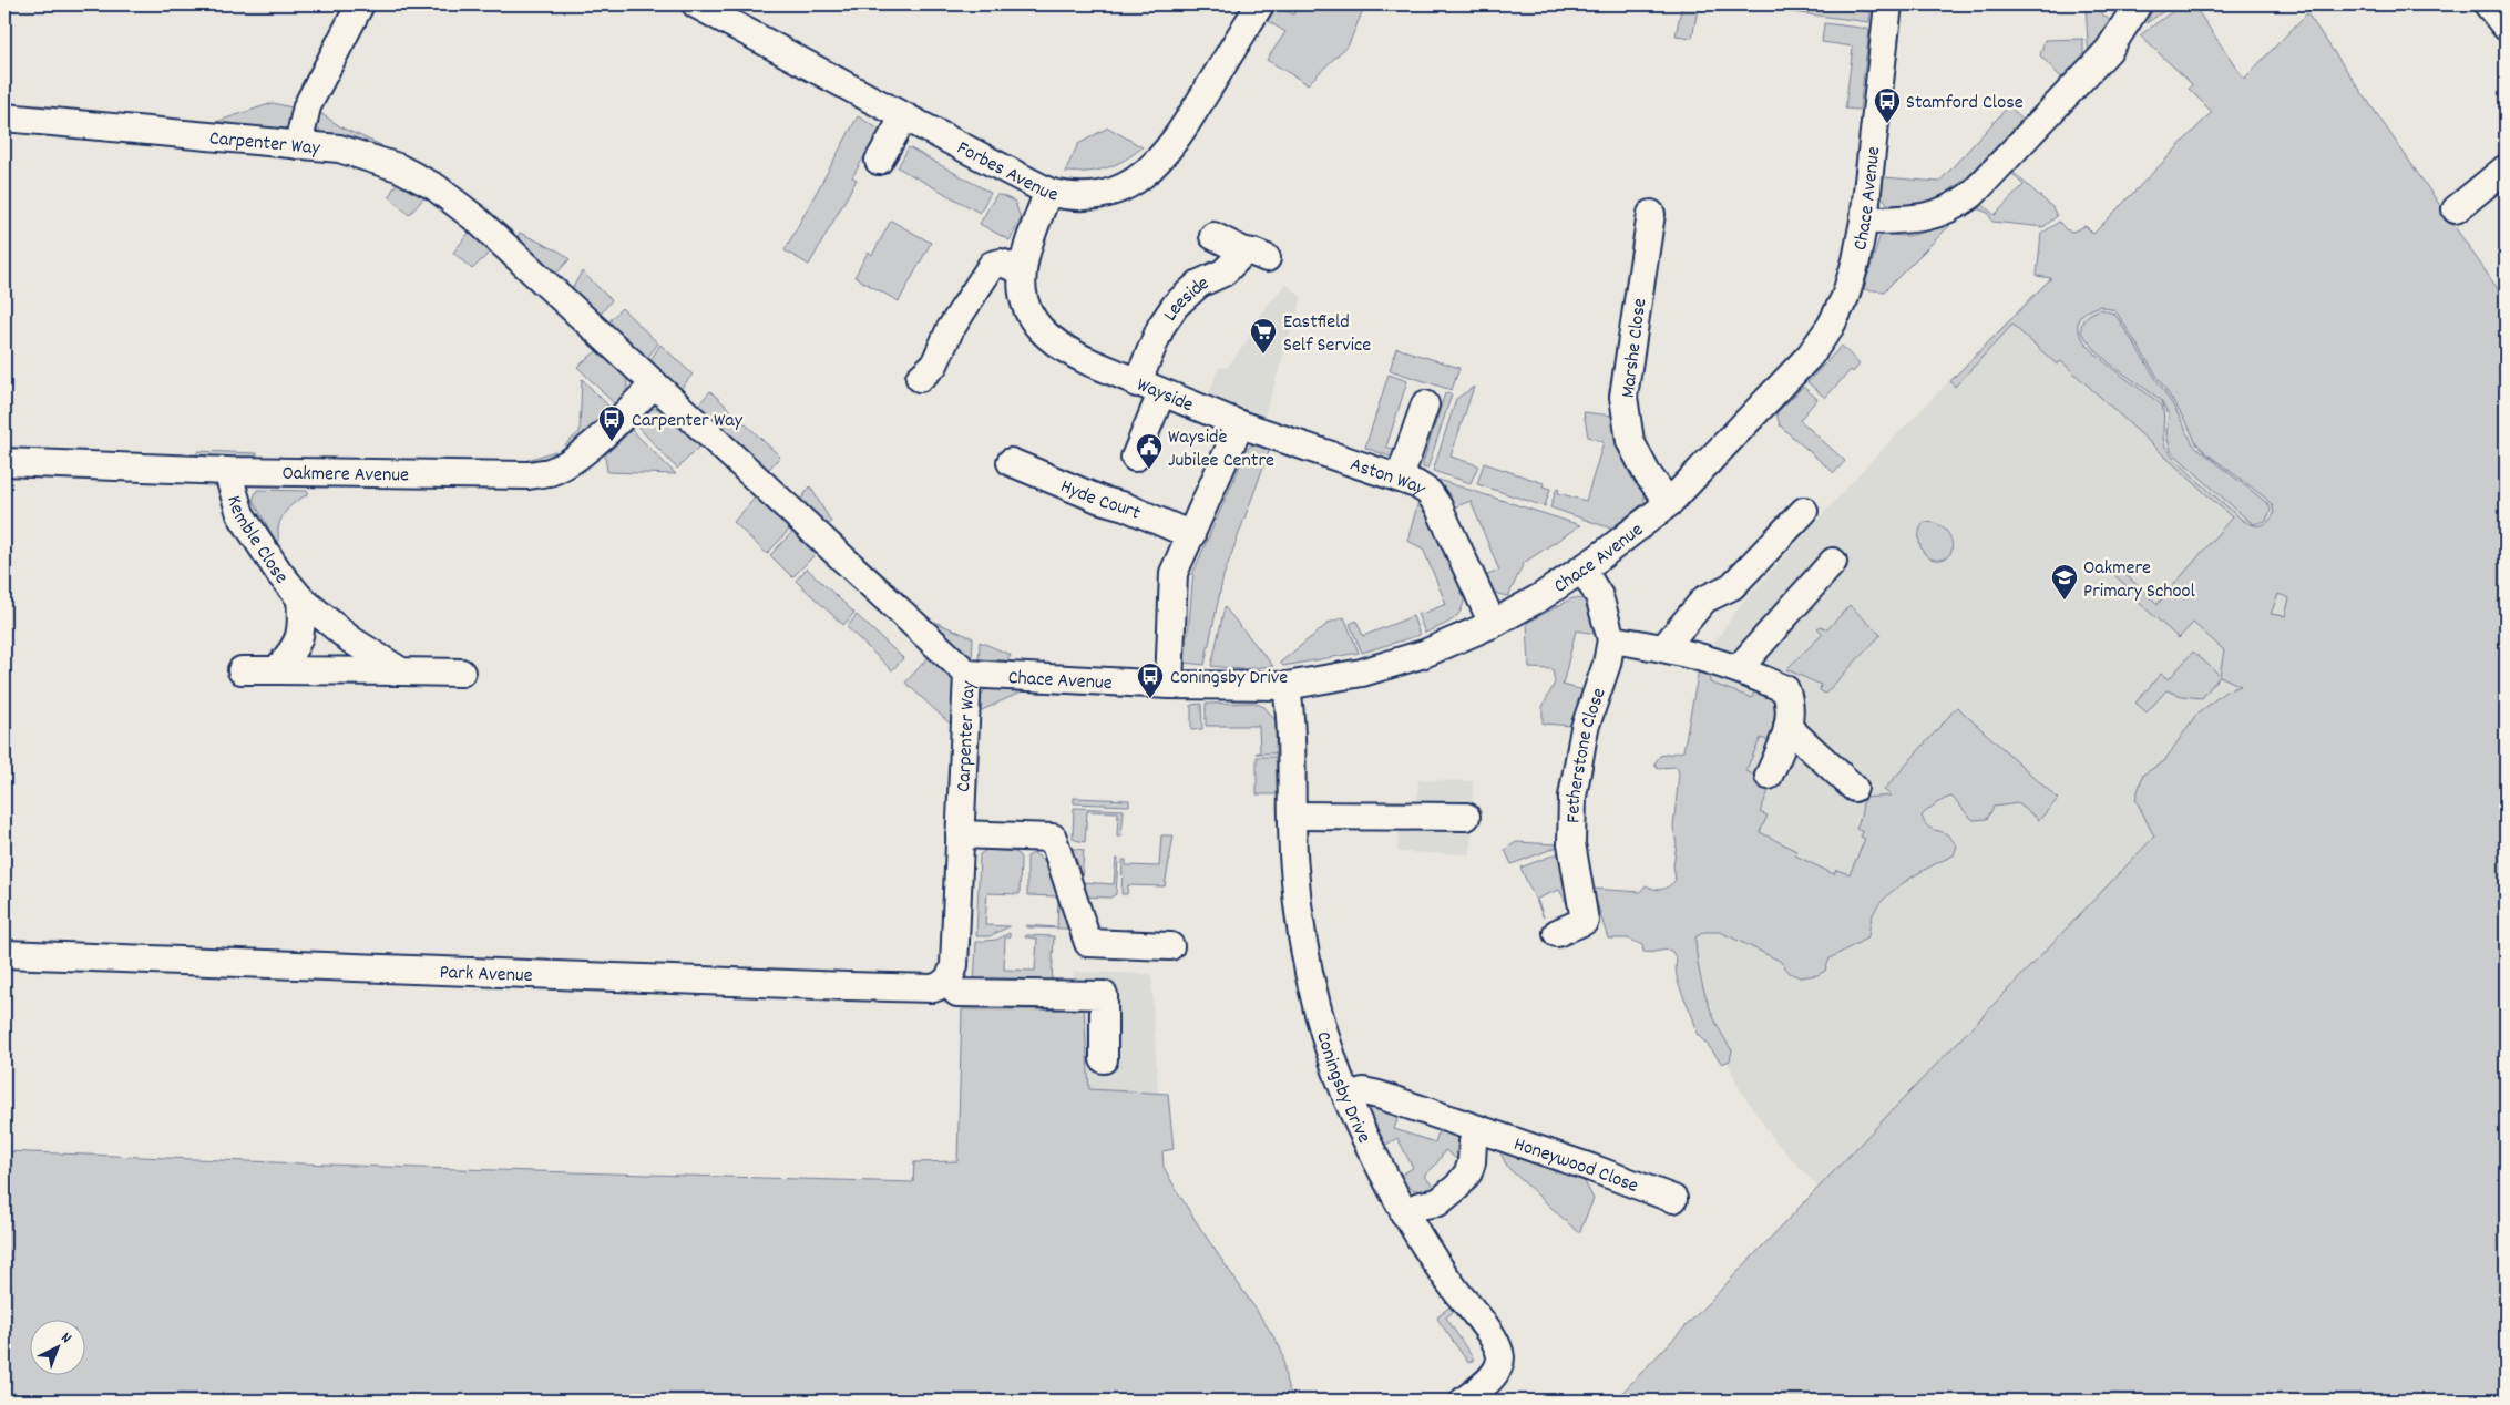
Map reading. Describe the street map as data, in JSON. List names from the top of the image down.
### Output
{
  "streets": {
    "street": [
      "Carpenter Way",
      "Forbes Avenue",
      "Chace Avenue",
      "Leeside",
      "Marshe Close",
      "Wayside",
      "Oakmere Avenue",
      "Aston Way",
      "Hyde Court",
      "Kemble Close",
      "Fetherstone Close",
      "Park Avenue",
      "Coningsby Drive",
      "Honeywood Close"
    ]
  },
  "crossings": [
    ["Carpenter Way", "Chace Avenue"],
    ["Carpenter Way", "Oakmere Avenue"],
    ["Carpenter Way", "Park Avenue"],
    ["Forbes Avenue", "Wayside"],
    ["Chace Avenue", "Marshe Close"],
    ["Chace Avenue", "Aston Way"],
    ["Chace Avenue", "Fetherstone Close"],
    ["Chace Avenue", "Coningsby Drive"],
    ["Leeside", "Wayside"],
    ["Wayside", "Aston Way"],
    ["Oakmere Avenue", "Kemble Close"],
    ["Coningsby Drive", "Honeywood Close"]
  ],
  "places": {
    "bus stop": ["Stamford Close", "Carpenter Way", "Coningsby Drive"],
    "supermarket": ["Eastfield Self Service"],
    "public building": ["Wayside Jubilee Centre"],
    "school or university": ["Oakmere Primary School"]
  },
  "north": "top right"
}
